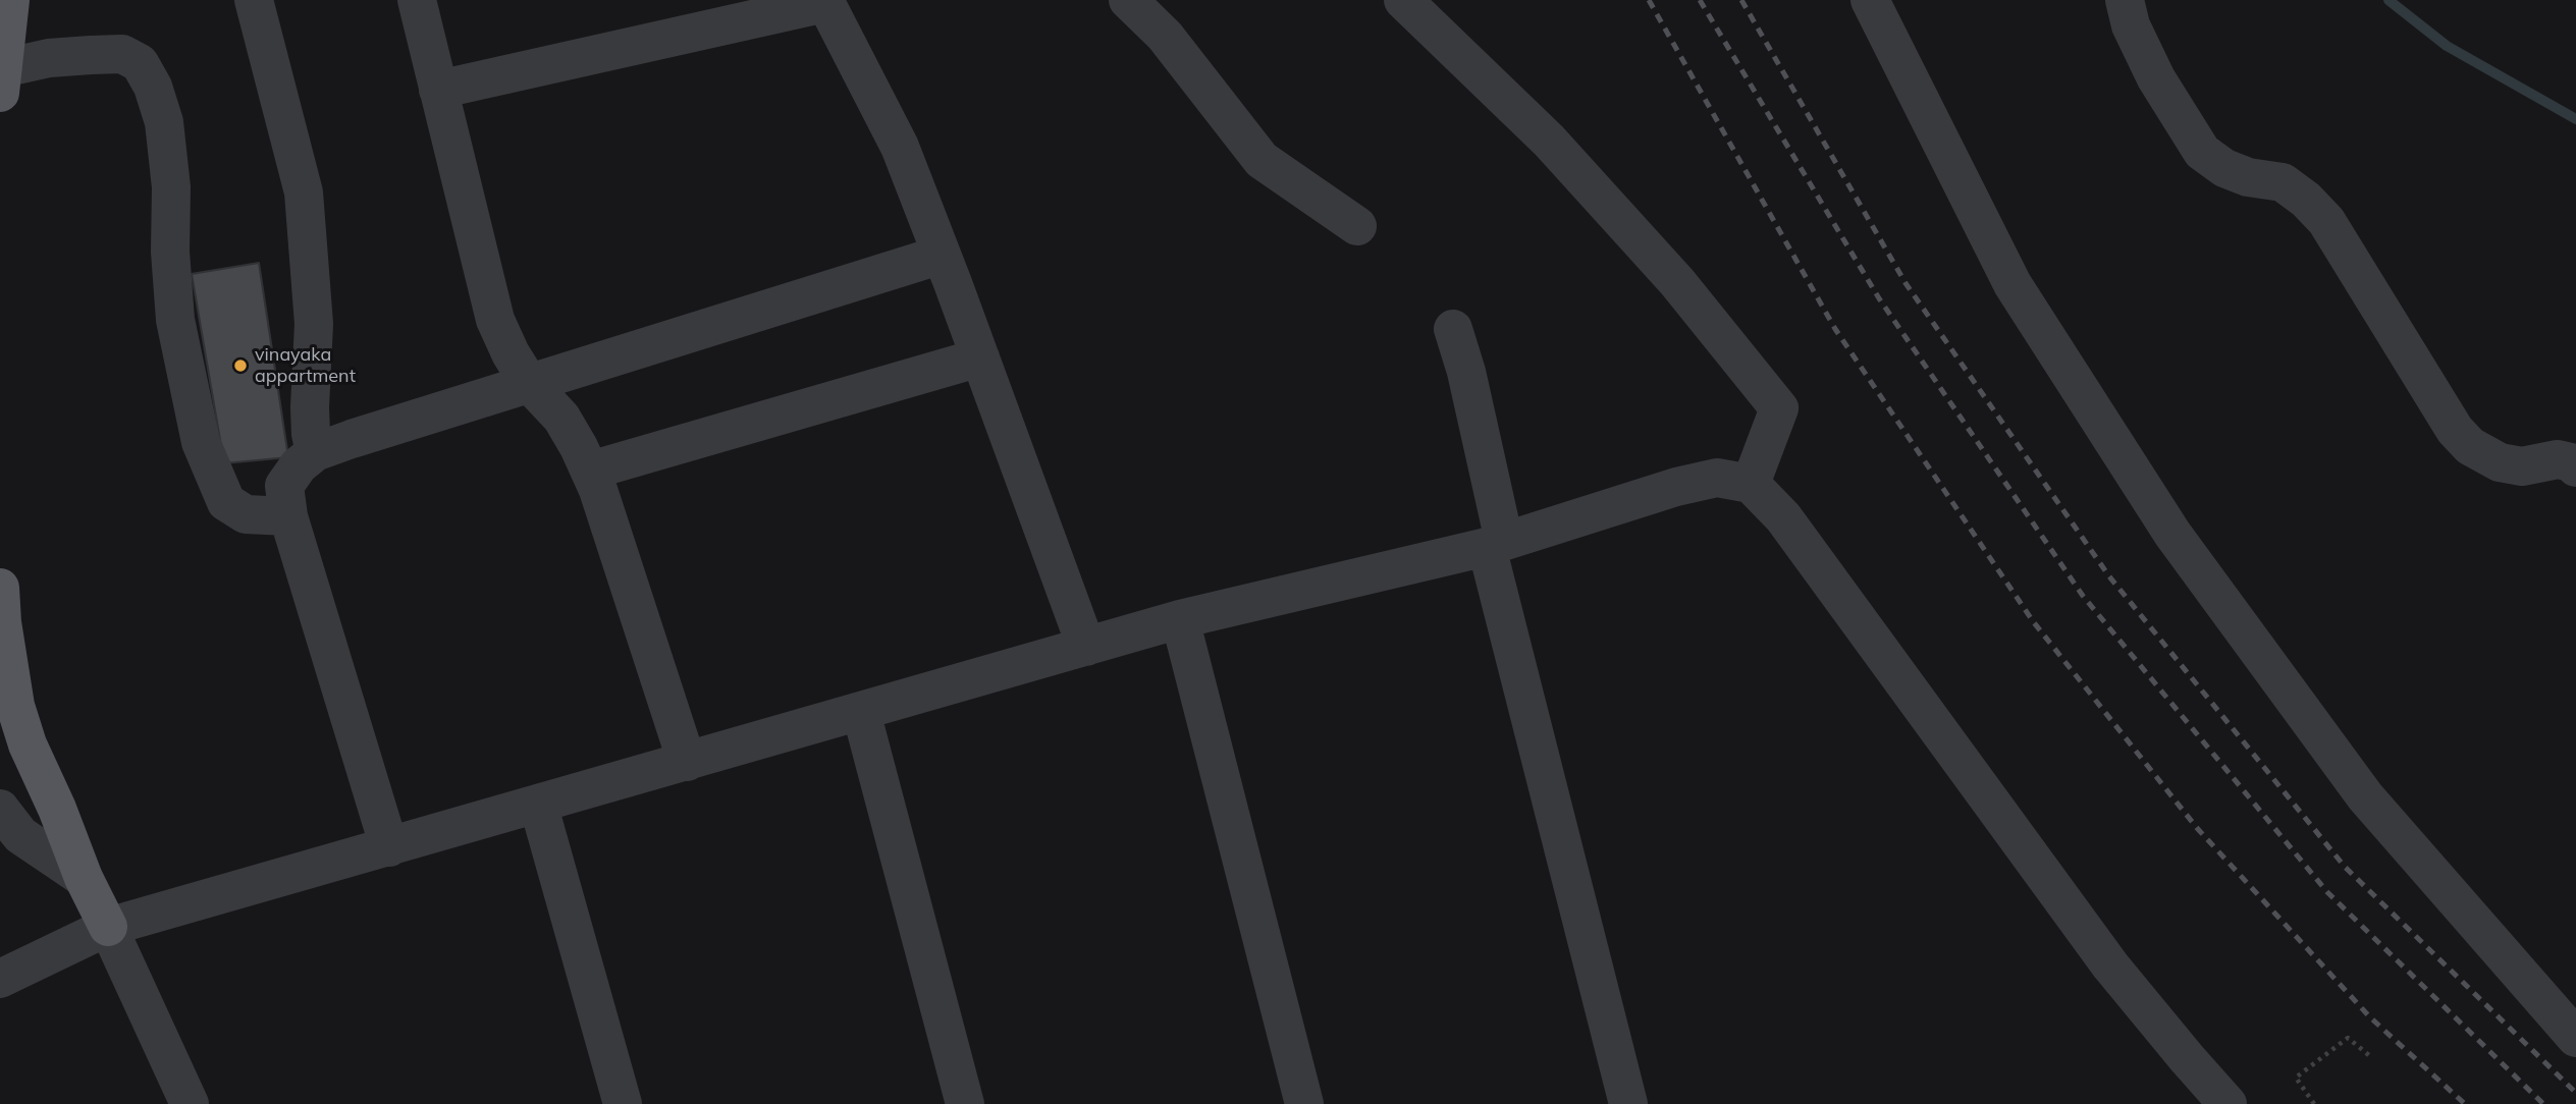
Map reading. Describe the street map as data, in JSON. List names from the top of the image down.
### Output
{
  "places": ["vinayaka appartment"]
}
